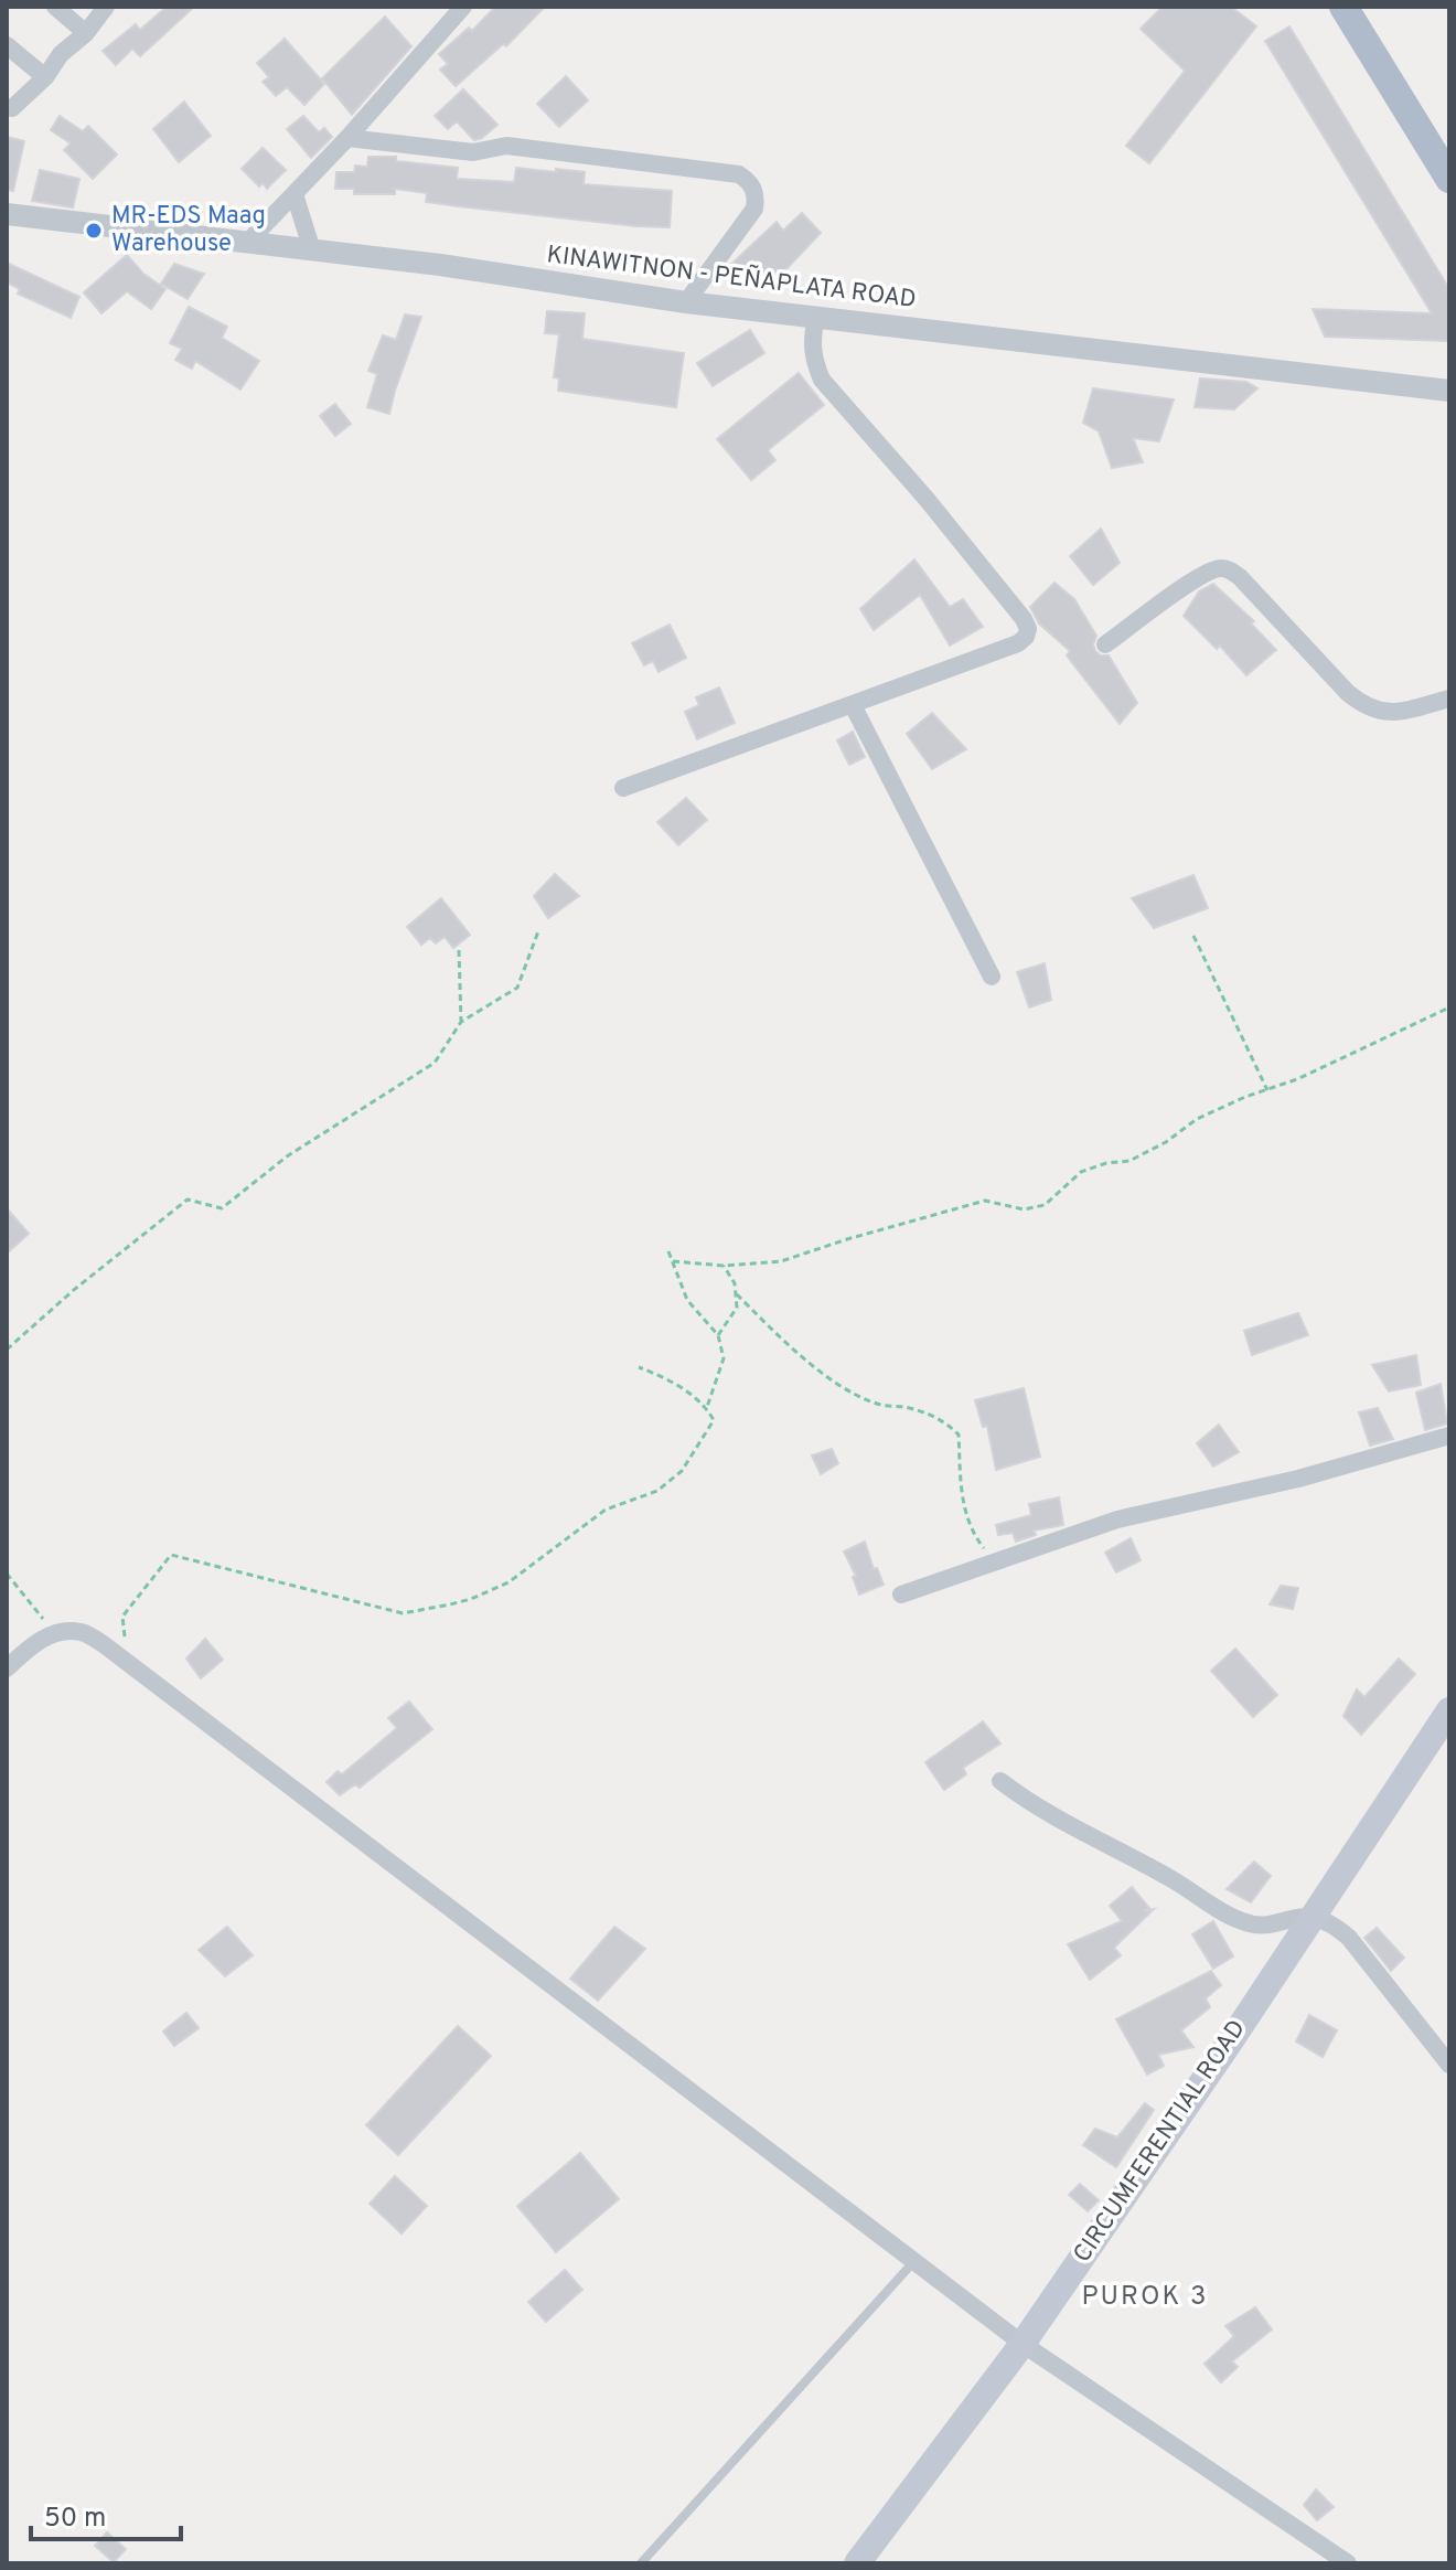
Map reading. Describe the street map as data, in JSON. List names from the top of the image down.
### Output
{
  "streets": {
    "main road": ["CIRCUMFERENTIAL ROAD"],
    "street": ["KINAWITNON - PEÑAPLATA ROAD"]
  },
  "districts": ["PUROK 3"],
  "places": ["MR-EDS Maag Warehouse"],
  "scale_bar": "50 m"
}
